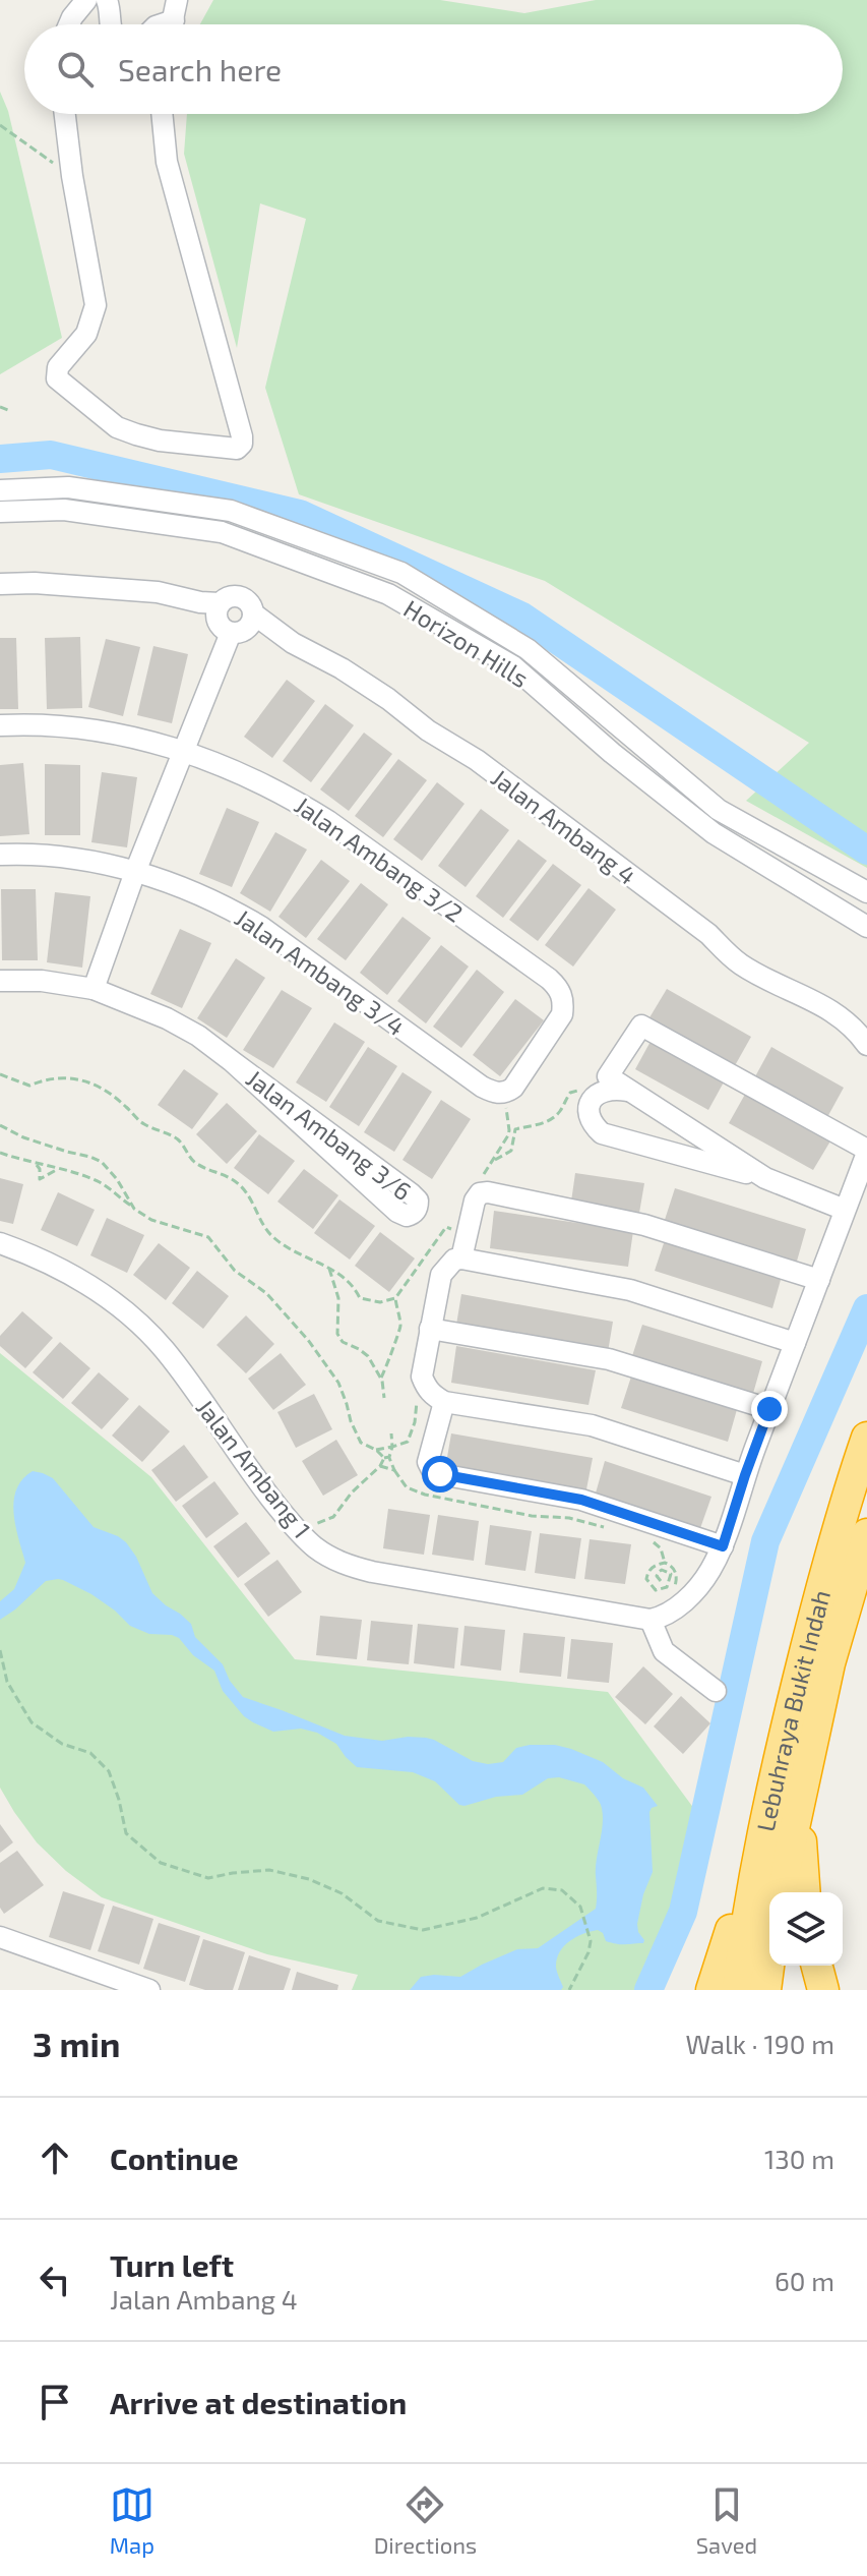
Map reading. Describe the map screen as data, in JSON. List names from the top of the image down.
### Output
{
  "streets": {
    "highway": ["Lebuhraya Bukit Indah"],
    "street": [
      "Horizon Hills",
      "Jalan Ambang 4",
      "Jalan Ambang 3/2",
      "Jalan Ambang 3/4",
      "Jalan Ambang 3/6",
      "Jalan Ambang 1"
    ]
  },
  "crossings": [
    ["Jalan Ambang 3/2", "Jalan Ambang 3/4"]
  ],
  "page": {
    "search": "Search here",
    "heading": ["3 min", "Walk · 190 m"],
    "list": [
      ["Continue", "130 m"],
      ["Turn left", "Jalan Ambang 4", "60 m"],
      "Arrive at destination"
    ],
    "nav": ["Map", "Directions", "Saved"]
  }
}
